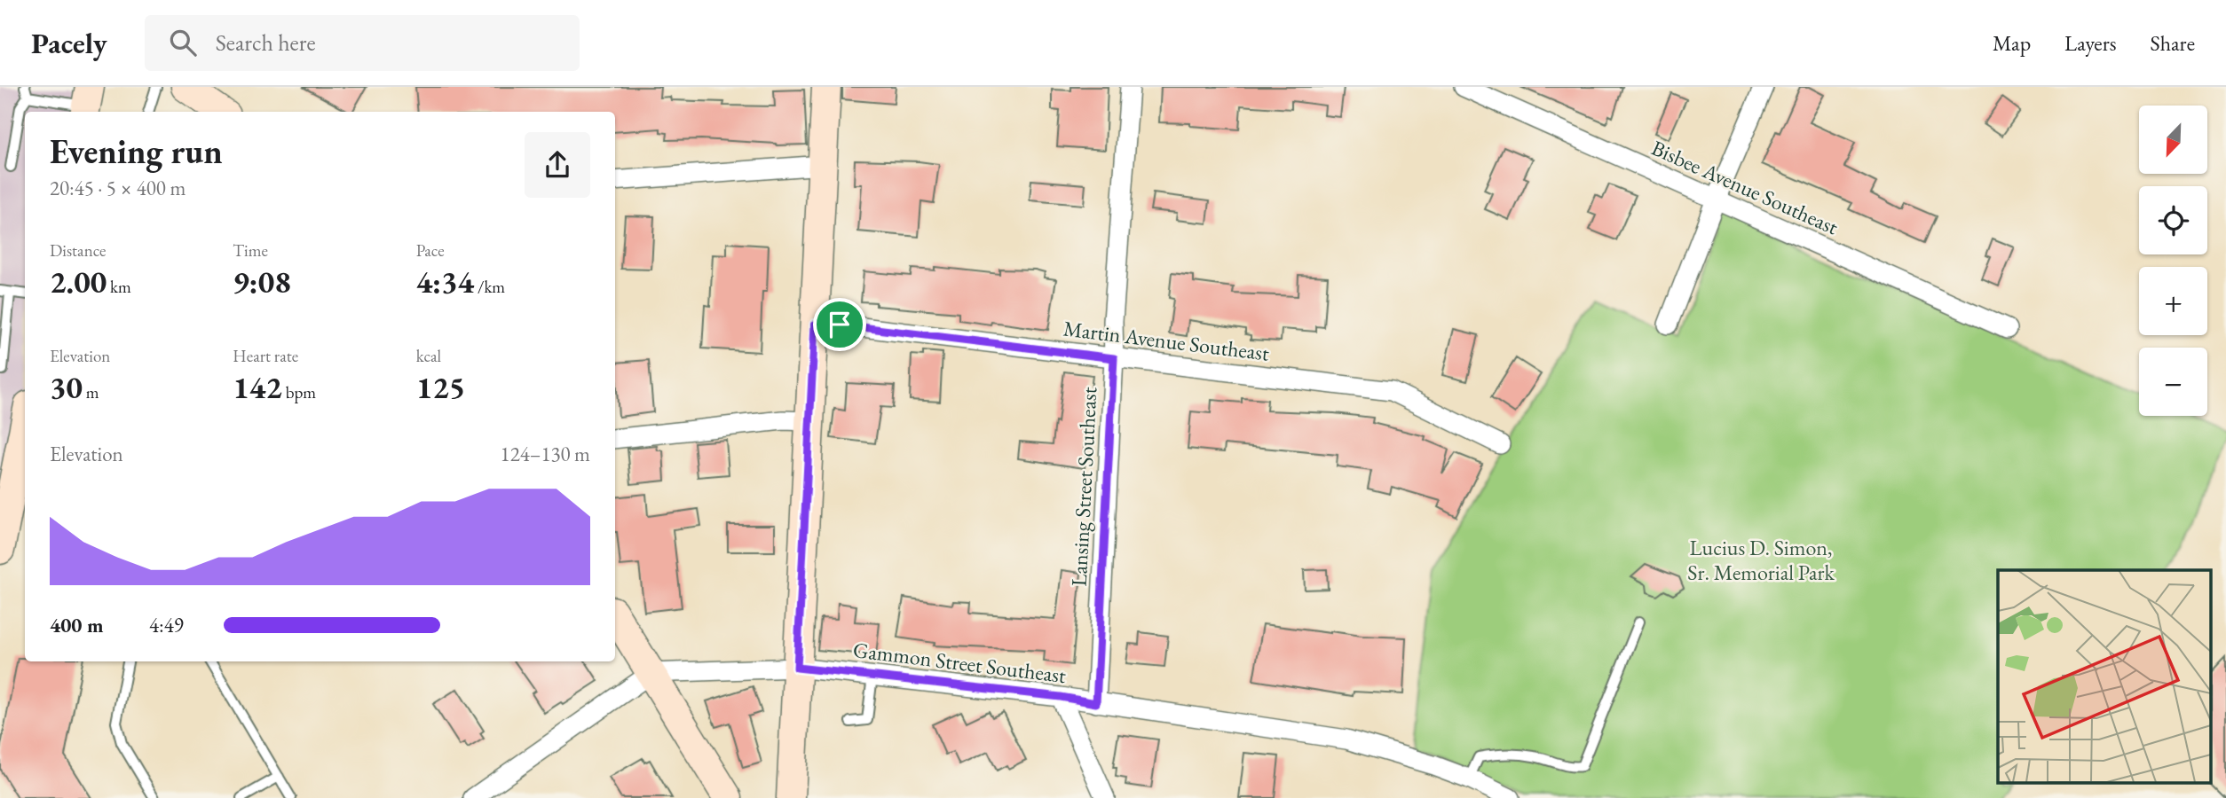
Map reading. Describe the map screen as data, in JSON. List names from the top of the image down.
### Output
{
  "streets": {
    "street": [
      "Bisbee Avenue Southeast",
      "Martin Avenue Southeast",
      "Lansing Street Southeast",
      "Gammon Street Southeast"
    ]
  },
  "crossings": [
    ["Martin Avenue Southeast", "Lansing Street Southeast"],
    ["Lansing Street Southeast", "Gammon Street Southeast"]
  ],
  "parks": ["Lucius D. Simon, Sr. Memorial Park"],
  "north": "bottom left",
  "page": {
    "header": "Pacely",
    "search": "Search here",
    "nav": ["Map", "Layers", "Share"],
    "map_buttons": ["+", "−"],
    "heading": ["Evening run", "20:45 · 5 × 400 m"],
    "stats": [
      ["Distance", "2.00 km"],
      ["Time", "9:08"],
      ["Pace", "4:34 /km"],
      ["Elevation", "30 m"],
      ["Heart rate", "142 bpm"],
      ["kcal", "125"]
    ],
    "chart": ["Elevation", "124–130 m"],
    "list": [
      {
        "name": "400 m",
        "note": "4:49"
      }
    ]
  }
}
